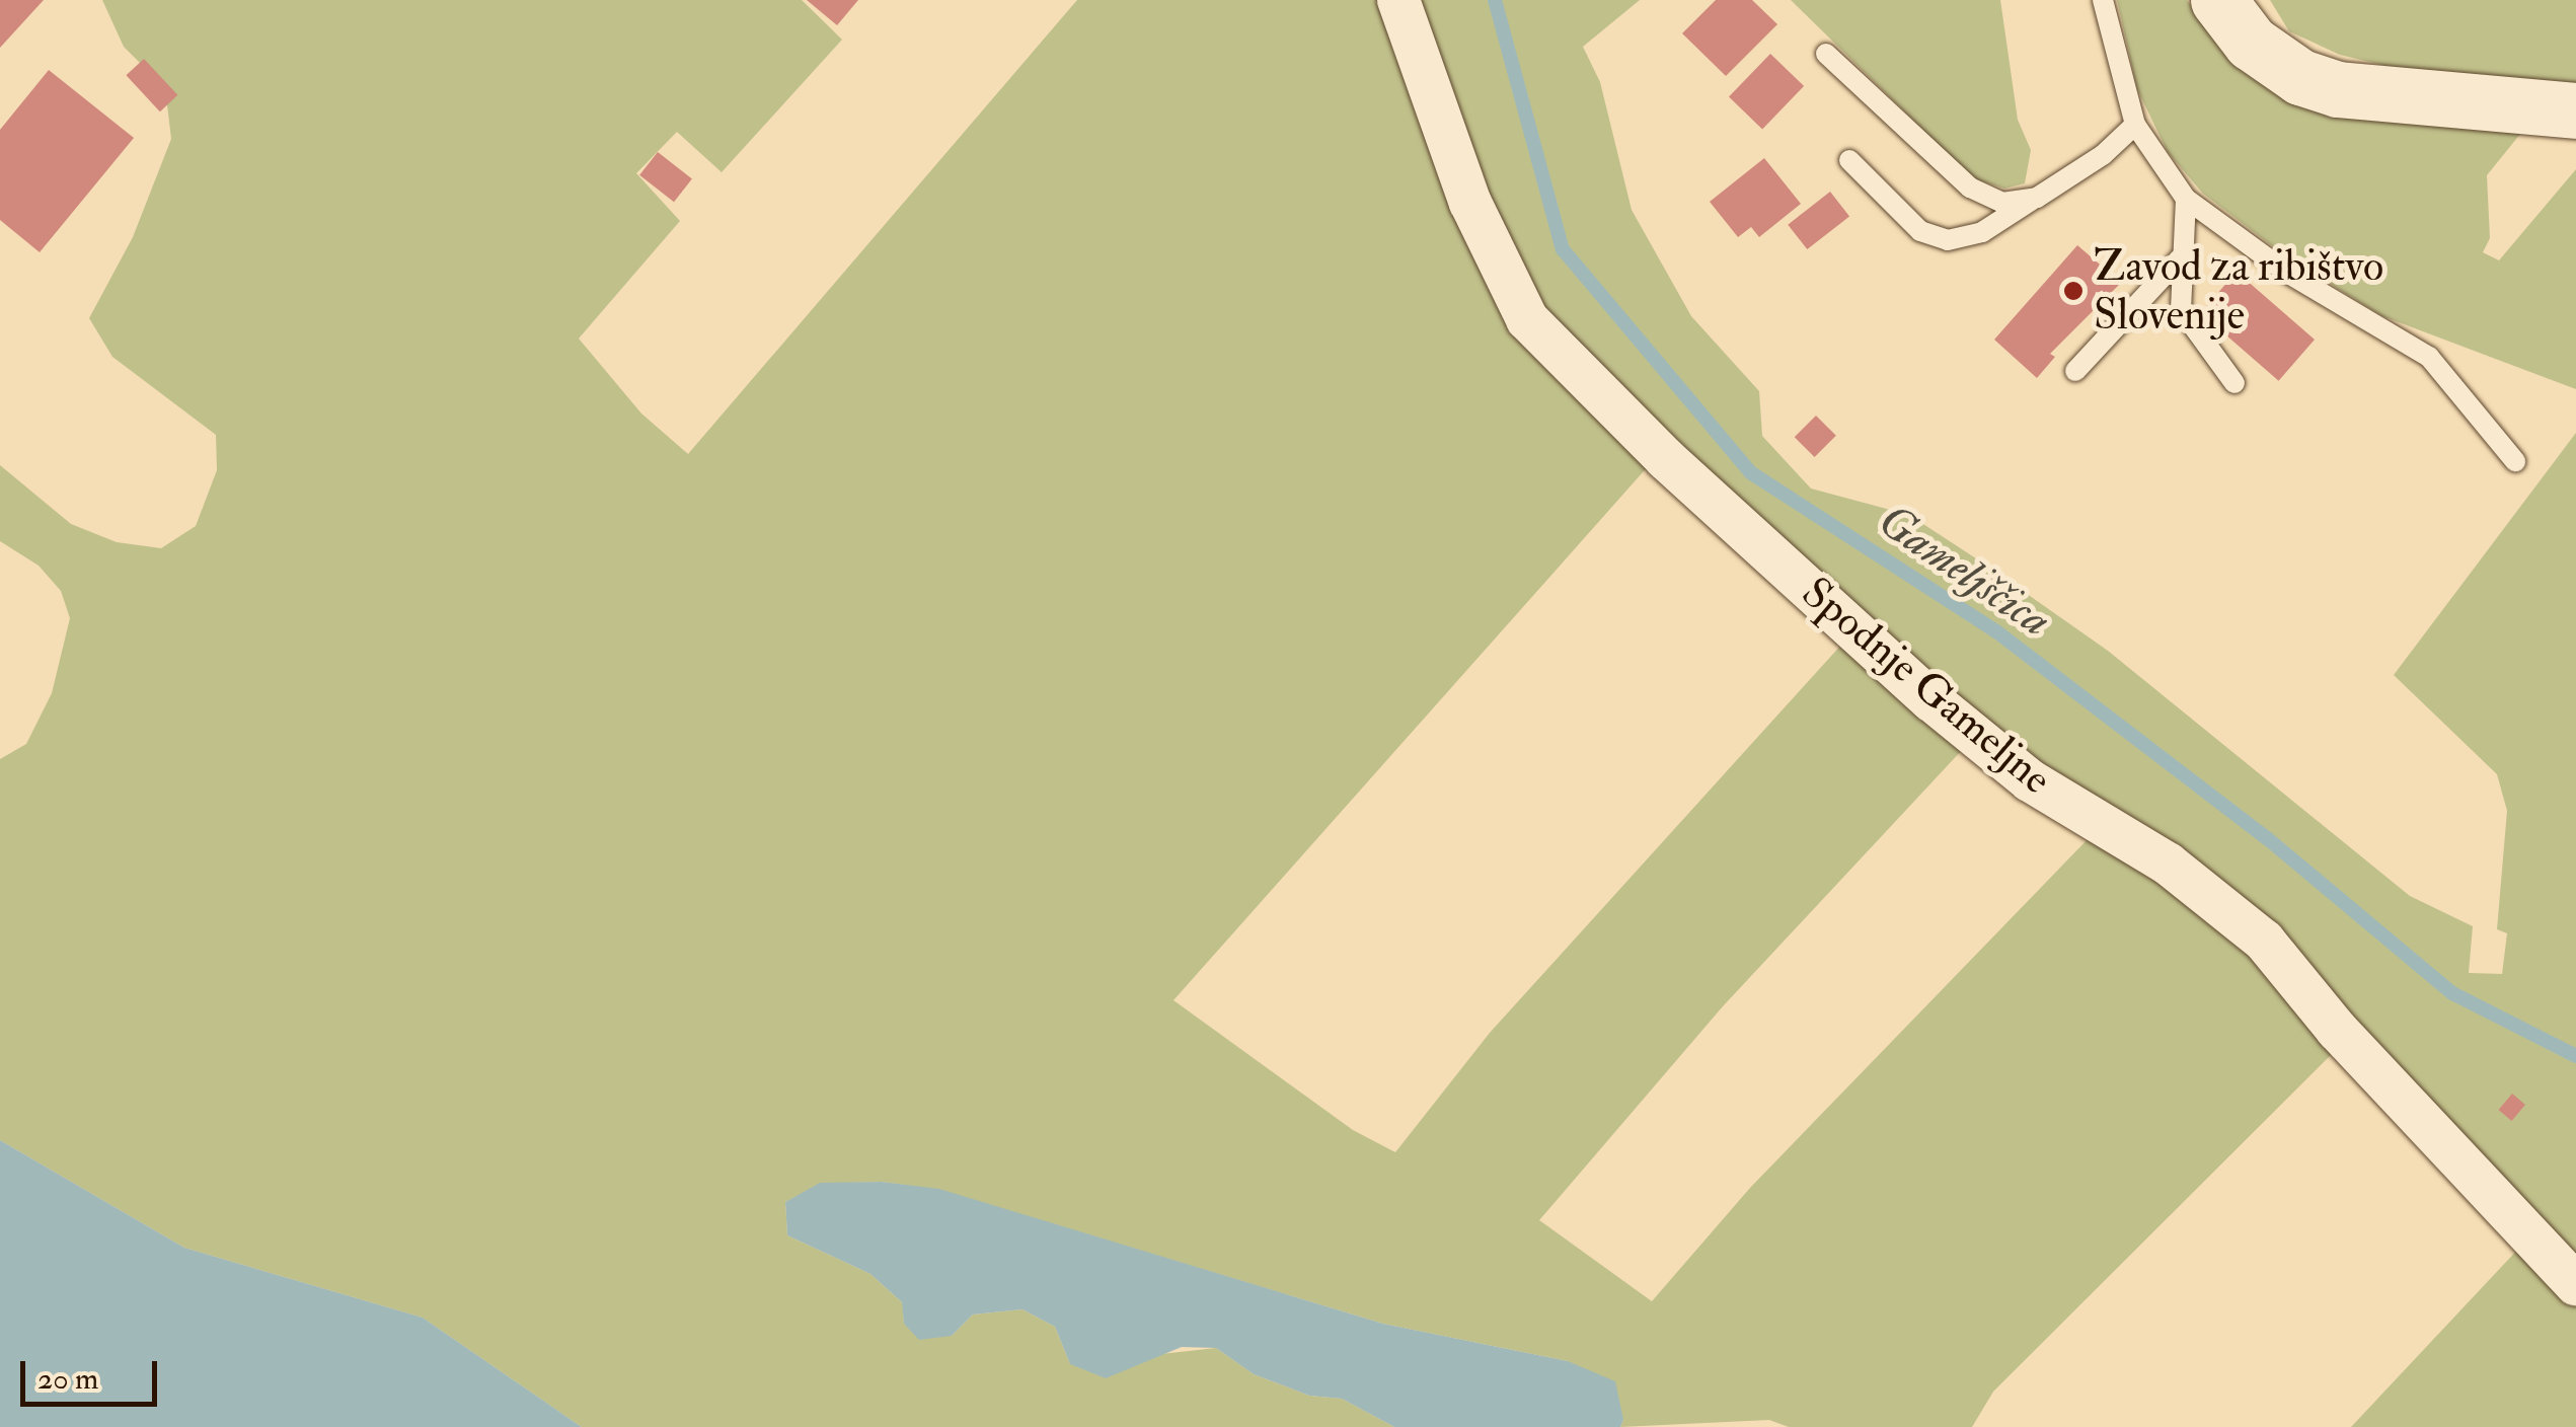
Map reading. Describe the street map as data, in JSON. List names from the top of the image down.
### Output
{
  "streets": {
    "street": ["Spodnje Gameljne"]
  },
  "water": ["Gameljščica"],
  "places": ["Zavod za ribištvo Slovenije"],
  "scale_bar": "20 m"
}
